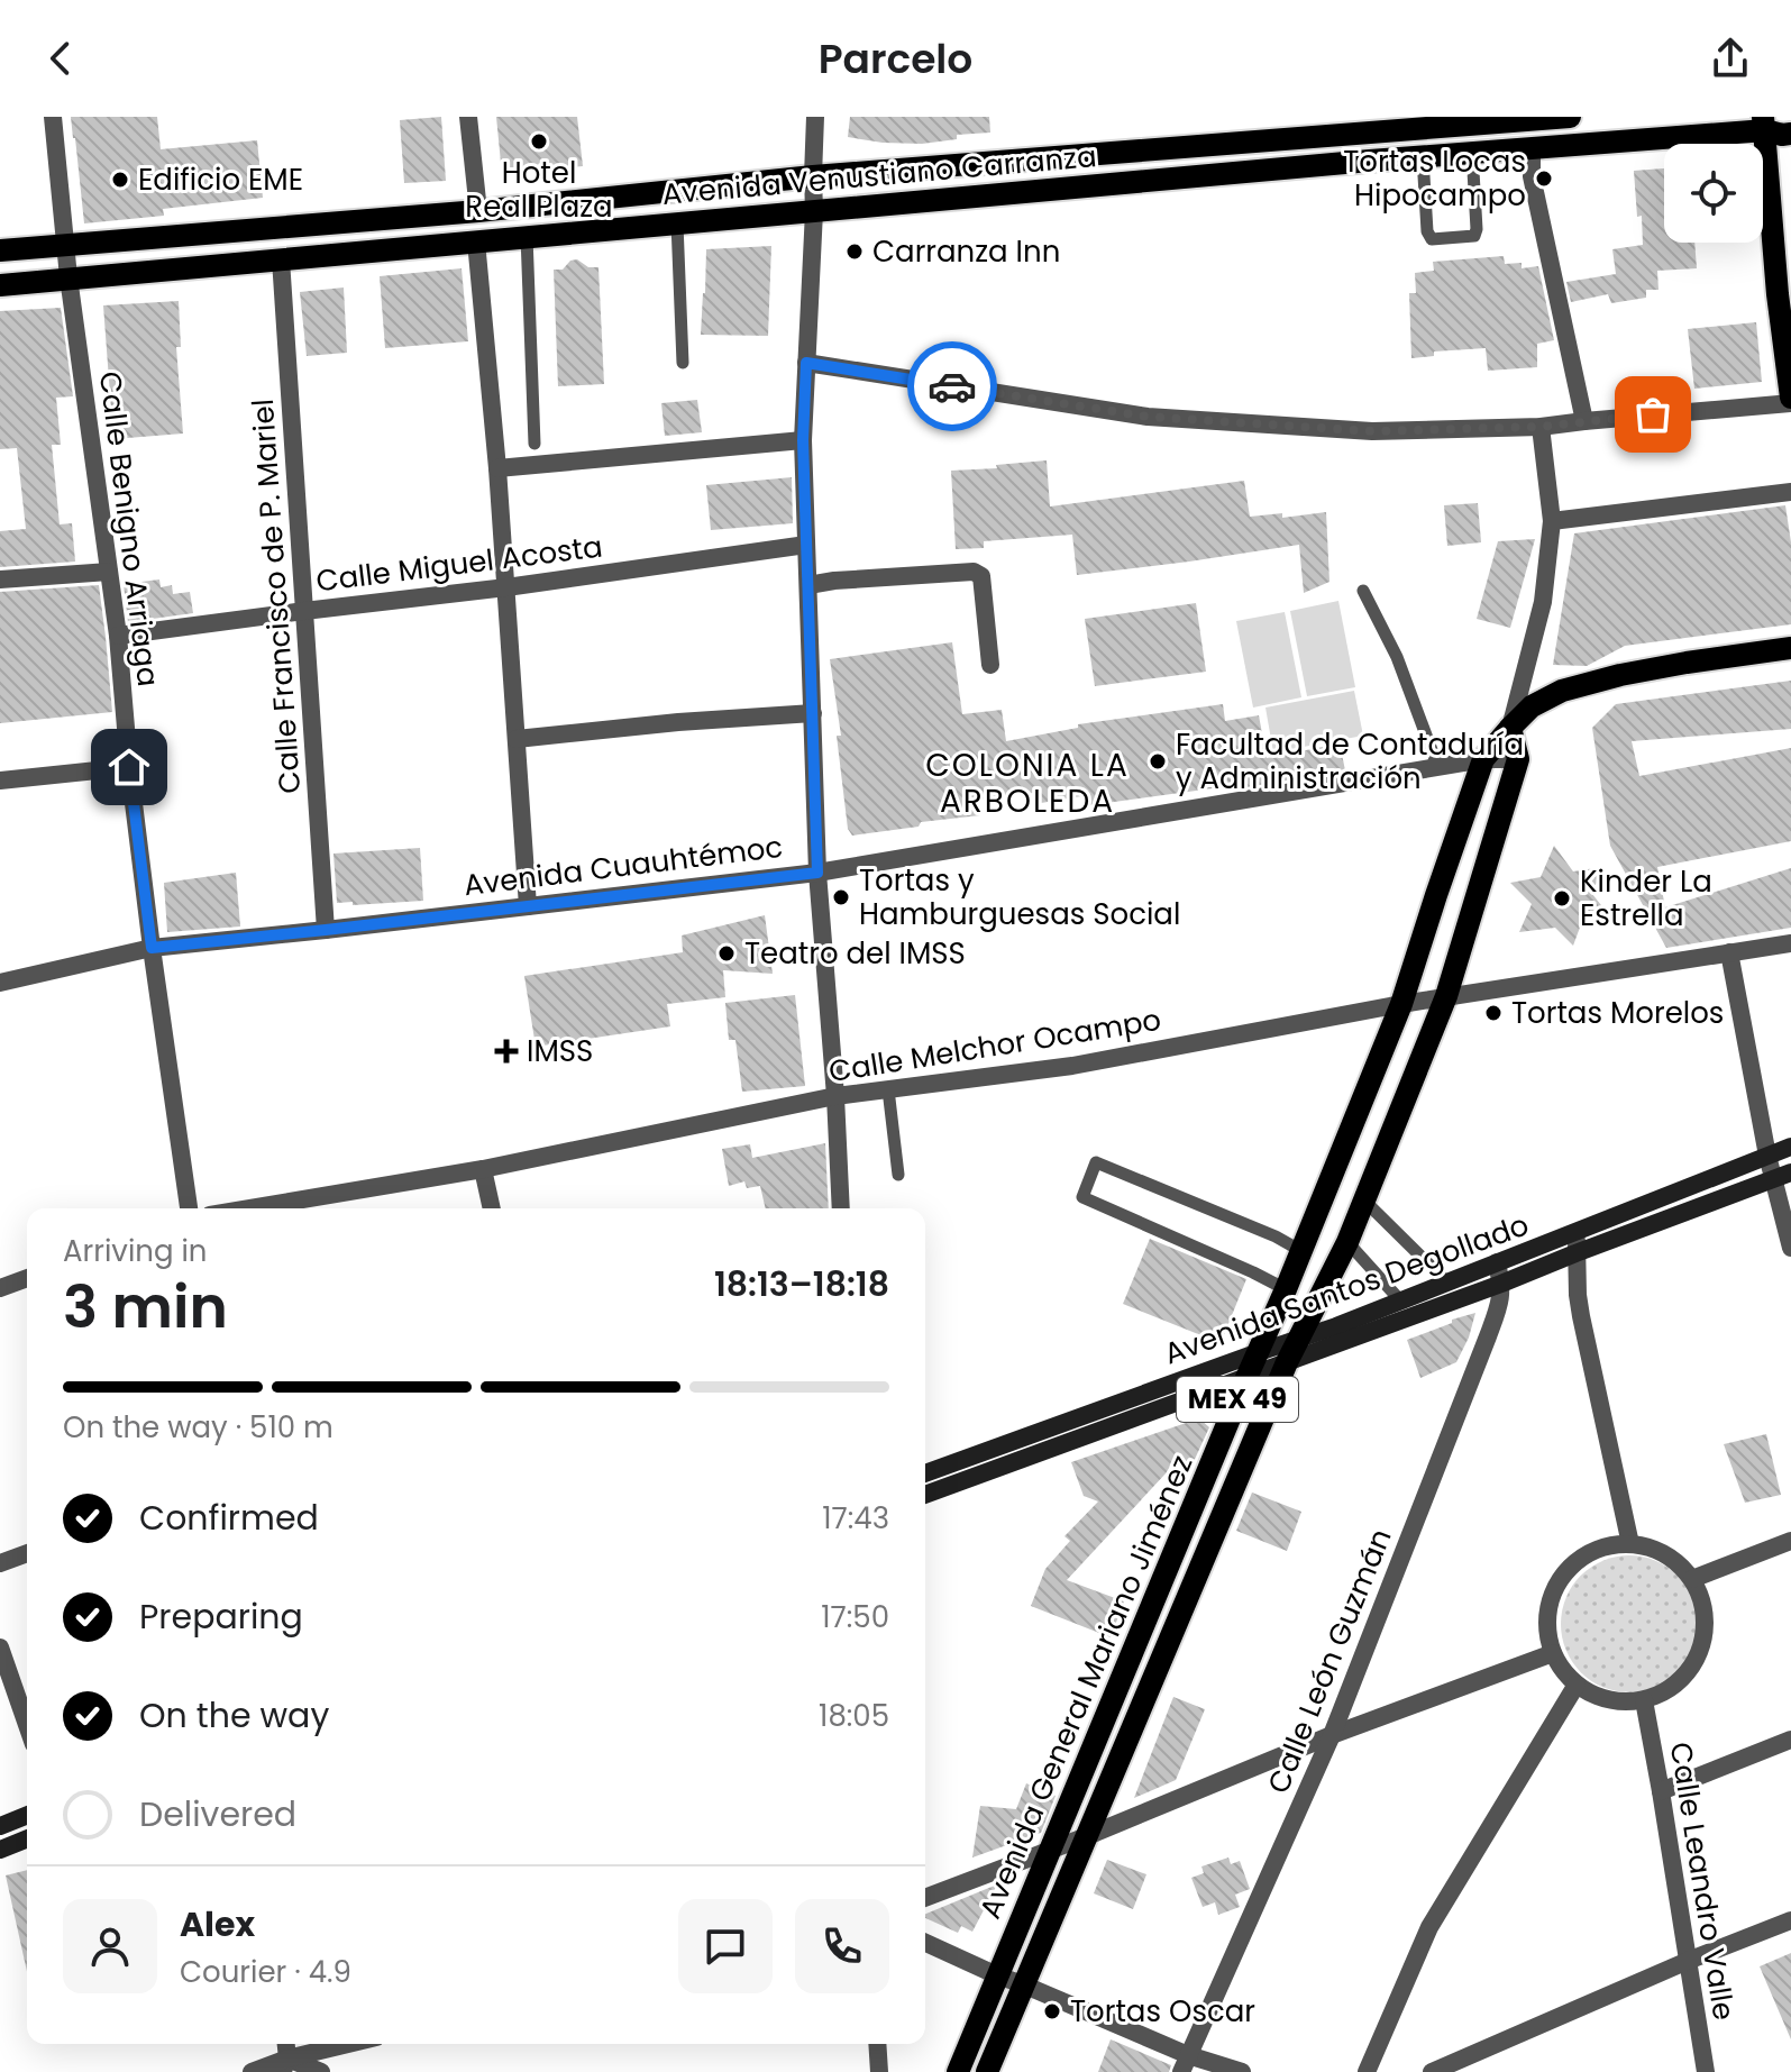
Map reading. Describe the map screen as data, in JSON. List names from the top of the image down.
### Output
{
  "streets": {
    "main road": [
      "Avenida Venustiano Carranza",
      "Avenida Santos Degollado",
      "MEX 49",
      "Avenida General Mariano Jiménez"
    ],
    "street": [
      "Calle Benigno Arriaga",
      "Calle Miguel Acosta",
      "Calle Francisco de P. Mariel",
      "Avenida Cuauhtémoc",
      "Calle Melchor Ocampo",
      "Calle León Guzmán",
      "Calle Leandro Valle"
    ]
  },
  "crossings": [
    ["Avenida Venustiano Carranza", "Calle Benigno Arriaga"],
    ["Avenida Venustiano Carranza", "Calle Francisco de P. Mariel"],
    ["Calle Benigno Arriaga", "Calle Miguel Acosta"],
    ["Calle Benigno Arriaga", "Avenida Cuauhtémoc"],
    ["Calle Miguel Acosta", "Calle Francisco de P. Mariel"],
    ["Calle Francisco de P. Mariel", "Avenida Cuauhtémoc"],
    ["Avenida Cuauhtémoc", "Avenida General Mariano Jiménez"],
    ["Calle Melchor Ocampo", "Avenida General Mariano Jiménez"],
    ["Avenida Santos Degollado", "Calle León Guzmán"],
    ["Avenida Santos Degollado", "Avenida General Mariano Jiménez"]
  ],
  "districts": ["COLONIA LA ARBOLEDA"],
  "places": {
    "other": [
      "Hotel Real Plaza",
      "Tortas Locas Hipocampo",
      "Edificio EME",
      "Carranza Inn",
      "Facultad de Contaduría y Administración",
      "Tortas y Hamburguesas Social",
      "Kinder La Estrella",
      "Teatro del IMSS",
      "Tortas Morelos",
      "Tortas Oscar"
    ],
    "health": ["IMSS"]
  },
  "page": {
    "header": "Parcelo",
    "heading": ["3 min", "Arriving in", "18:13–18:18"],
    "panel": ["Alex", "Courier · 4.9"],
    "bar": "On the way · 510 m",
    "list": [
      ["Confirmed", "17:43"],
      ["Preparing", "17:50"],
      ["On the way", "18:05"],
      "Delivered"
    ]
  }
}
